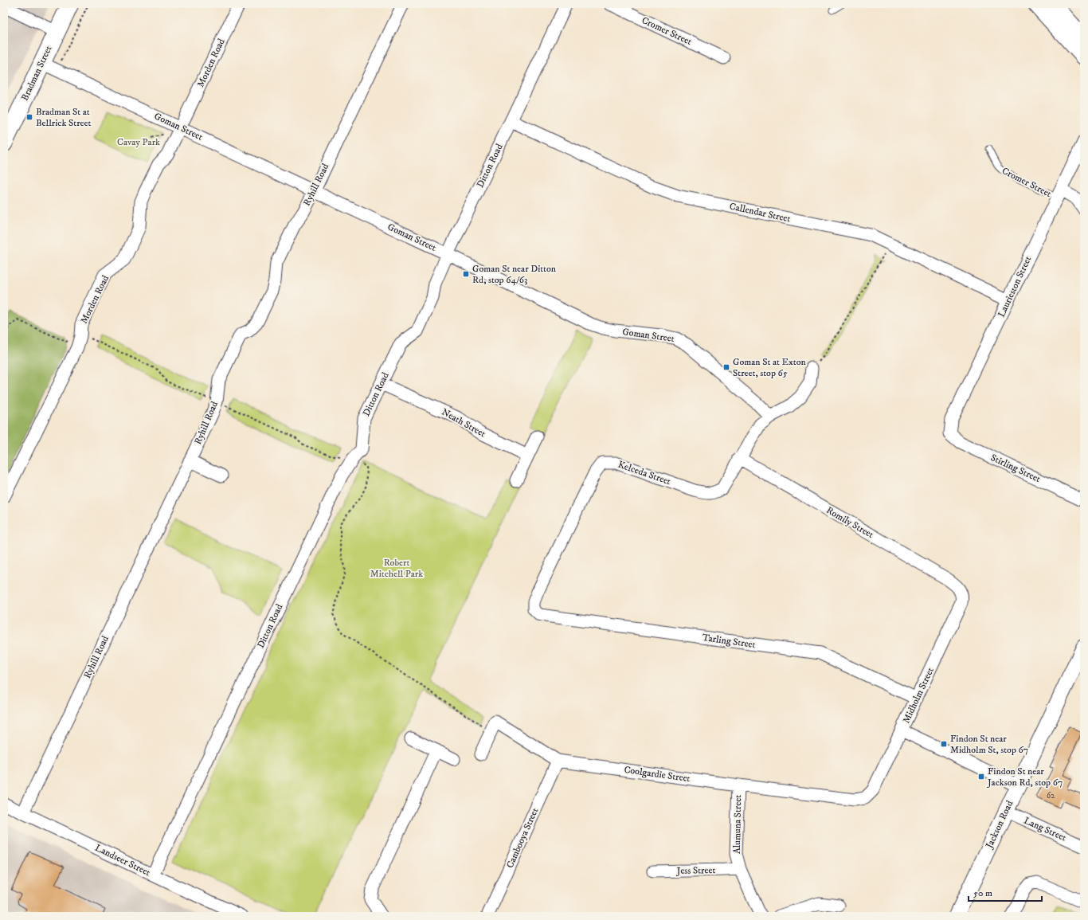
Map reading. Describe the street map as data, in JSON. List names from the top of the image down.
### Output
{
  "streets": {
    "main road": ["Bradman Street"],
    "street": [
      "Cromer Street",
      "Morden Road",
      "Goman Street",
      "Ditton Road",
      "Ryhill Road",
      "Callendar Street",
      "Laurieston Street",
      "Neath Street",
      "Stirling Street",
      "Kelceda Street",
      "Romily Street",
      "Tarling Street",
      "Midholm Street",
      "Coolgardie Street",
      "Alumuna Street",
      "Jackson Road",
      "Lang Street",
      "Cambooya Street",
      "Landseer Street",
      "Jess Street"
    ]
  },
  "crossings": [
    ["Cromer Street", "Laurieston Street"],
    ["Morden Road", "Goman Street"],
    ["Bradman Street", "Goman Street"],
    ["Goman Street", "Ditton Road"],
    ["Goman Street", "Ryhill Road"],
    ["Goman Street", "Kelceda Street"],
    ["Ditton Road", "Callendar Street"],
    ["Ditton Road", "Neath Street"],
    ["Ditton Road", "Landseer Street"],
    ["Ryhill Road", "Landseer Street"],
    ["Callendar Street", "Laurieston Street"],
    ["Laurieston Street", "Stirling Street"],
    ["Kelceda Street", "Romily Street"],
    ["Kelceda Street", "Tarling Street"],
    ["Romily Street", "Midholm Street"],
    ["Tarling Street", "Midholm Street"],
    ["Midholm Street", "Coolgardie Street"],
    ["Coolgardie Street", "Alumuna Street"],
    ["Coolgardie Street", "Cambooya Street"],
    ["Alumuna Street", "Jess Street"],
    ["Jackson Road", "Lang Street"]
  ],
  "parks": ["Cavay Park", "Robert Mitchell Park"],
  "places": {
    "transit": [
      "Bradman St at Bellrick Street",
      "Goman St near Ditton Rd, stop 64/63",
      "Goman St at Exton Street, stop 65",
      "Findon St near Midholm St, stop 67",
      "Findon St near Jackson Rd, stop 67"
    ]
  },
  "house_numbers": ["62"],
  "scale_bar": "50 m"
}
